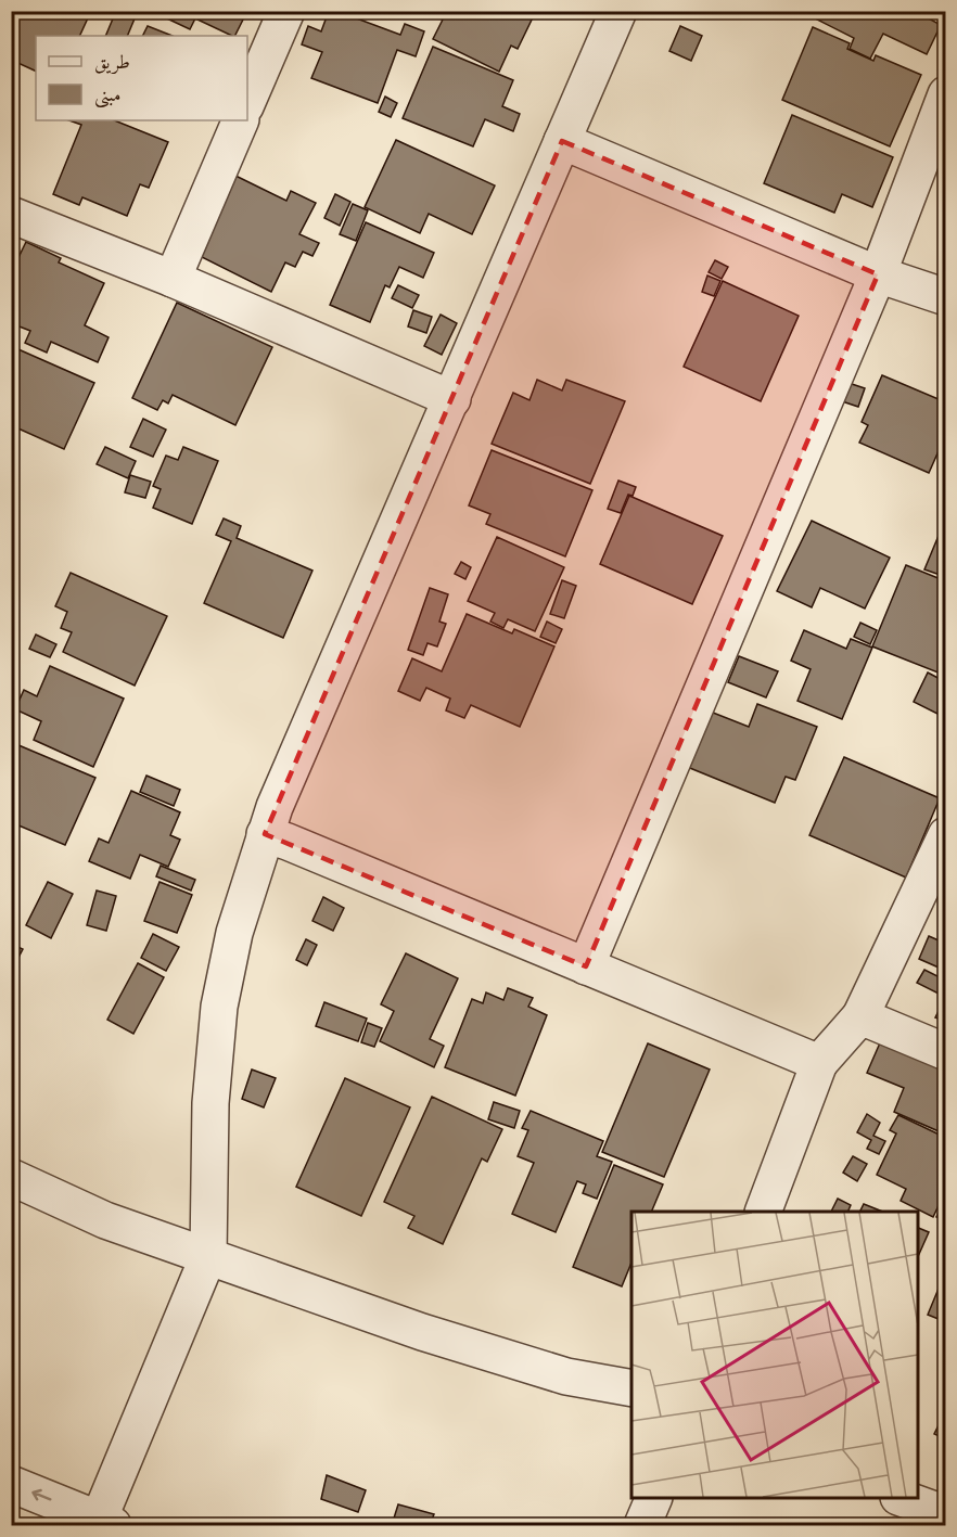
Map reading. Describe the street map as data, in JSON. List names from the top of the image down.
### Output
{
  "legend": ["طريق", "مبنى"]
}
